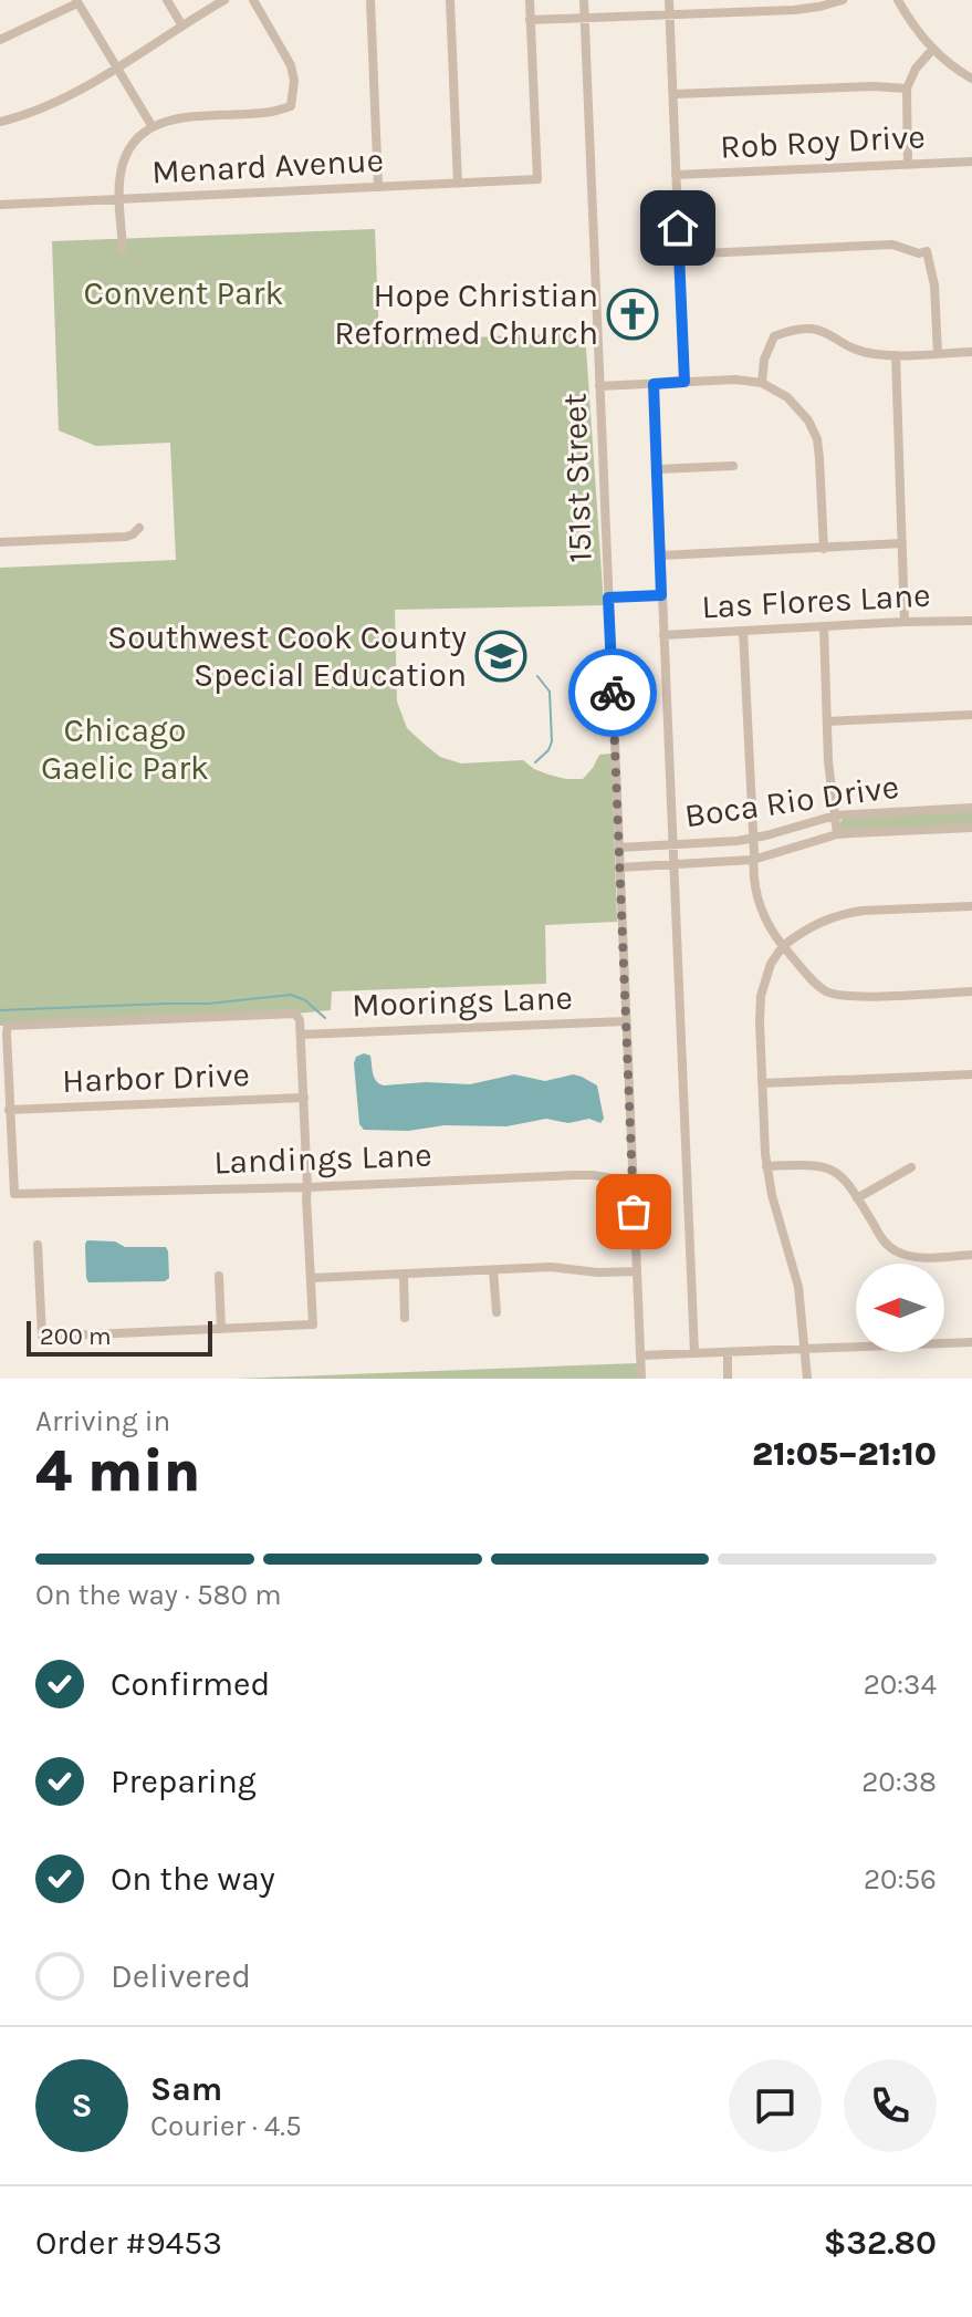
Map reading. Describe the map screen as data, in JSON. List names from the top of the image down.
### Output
{
  "streets": {
    "street": [
      "Rob Roy Drive",
      "Menard Avenue",
      "151st Street",
      "Las Flores Lane",
      "Boca Rio Drive",
      "Moorings Lane",
      "Harbor Drive",
      "Landings Lane"
    ]
  },
  "crossings": [
    ["151st Street", "Boca Rio Drive"],
    ["151st Street", "Moorings Lane"],
    ["151st Street", "Landings Lane"],
    ["Harbor Drive", "Landings Lane"]
  ],
  "parks": ["Convent Park", "Chicago Gaelic Park"],
  "places": {
    "church": ["Hope Christian Reformed Church"],
    "school or university": ["Southwest Cook County Special Education"]
  },
  "scale_bar": "200 m",
  "north": "left",
  "page": {
    "scale": "200 m",
    "heading": ["4 min", "Arriving in", "21:05–21:10"],
    "panel": [
      "Sam",
      "Courier · 4.5",
      "Order #9453",
      "$32.80"
    ],
    "bar": "On the way · 580 m",
    "list": [
      ["Confirmed", "20:34"],
      ["Preparing", "20:38"],
      ["On the way", "20:56"],
      "Delivered"
    ],
    "round": "S"
  }
}
